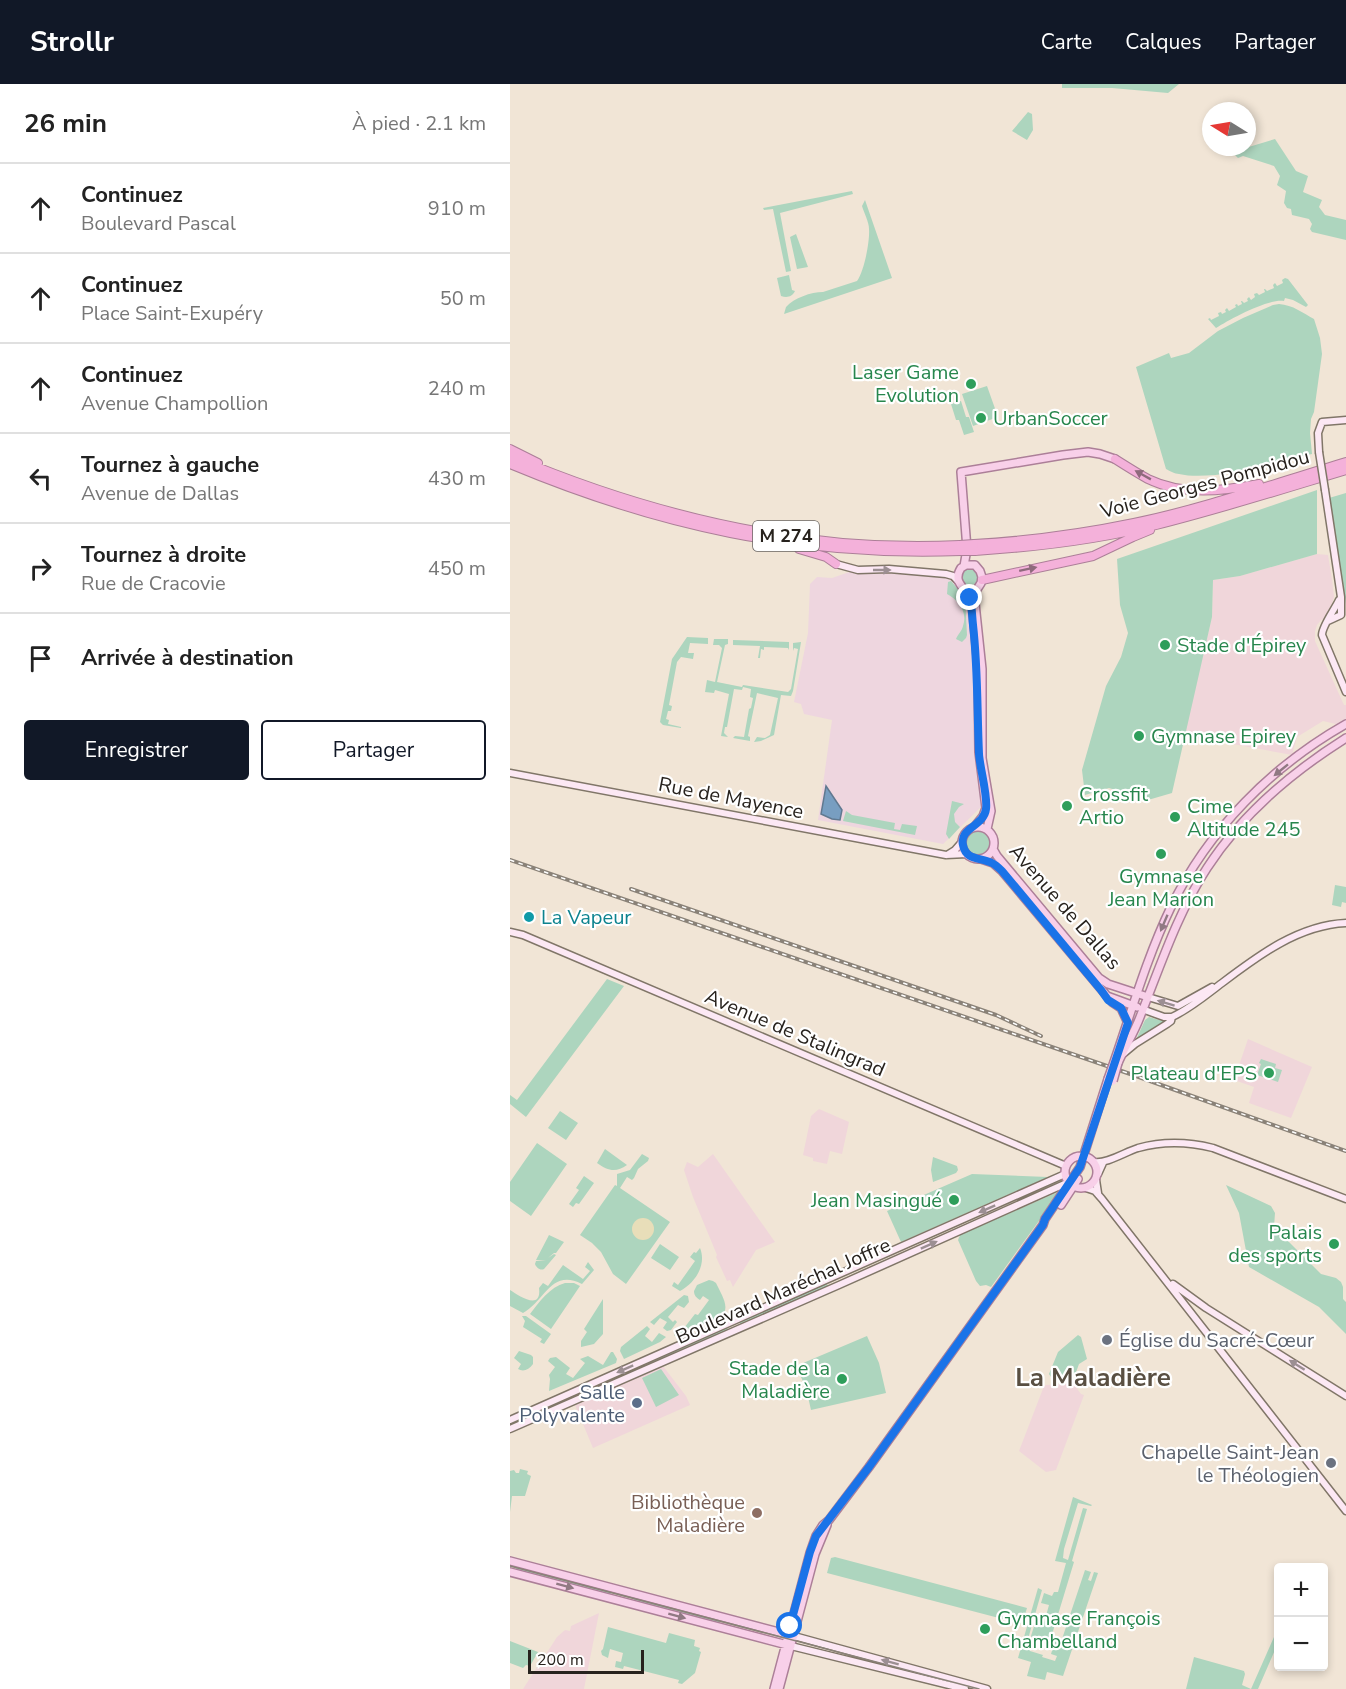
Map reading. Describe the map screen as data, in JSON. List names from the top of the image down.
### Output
{
  "streets": {
    "highway": ["Voie Georges Pompidou", "M 274"],
    "main road": [
      "Rue de Mayence",
      "Avenue de Dallas",
      "Avenue de Stalingrad",
      "Boulevard Maréchal Joffre"
    ]
  },
  "crossings": [
    ["Rue de Mayence", "Avenue de Dallas"]
  ],
  "districts": ["La Maladière"],
  "places": [
    "Laser Game Evolution",
    "UrbanSoccer",
    "Stade d'Épirey",
    "Gymnase Epirey",
    "Crossfit Artio",
    "Cime Altitude 245",
    "Gymnase Jean Marion",
    "La Vapeur",
    "Plateau d'EPS",
    "Jean Masingué",
    "Palais des sports",
    "Église du Sacré-Cœur",
    "Stade de la Maladière",
    "Salle Polyvalente",
    "Chapelle Saint-Jean le Théologien",
    "Bibliothèque Maladière",
    "Gymnase François Chambelland"
  ],
  "scale_bar": "200 m",
  "north": "left",
  "page": {
    "header": "Strollr",
    "nav": ["Carte", "Calques", "Partager"],
    "heading": ["26 min", "À pied · 2.1 km"],
    "list": [
      ["Continuez", "Boulevard Pascal", "910 m"],
      ["Continuez", "Place Saint-Exupéry", "50 m"],
      ["Continuez", "Avenue Champollion", "240 m"],
      ["Tournez à gauche", "Avenue de Dallas", "430 m"],
      ["Tournez à droite", "Rue de Cracovie", "450 m"],
      "Arrivée à destination"
    ],
    "buttons": ["Enregistrer", "Partager"],
    "map_buttons": ["+", "−"],
    "scale": "200 m"
  }
}
